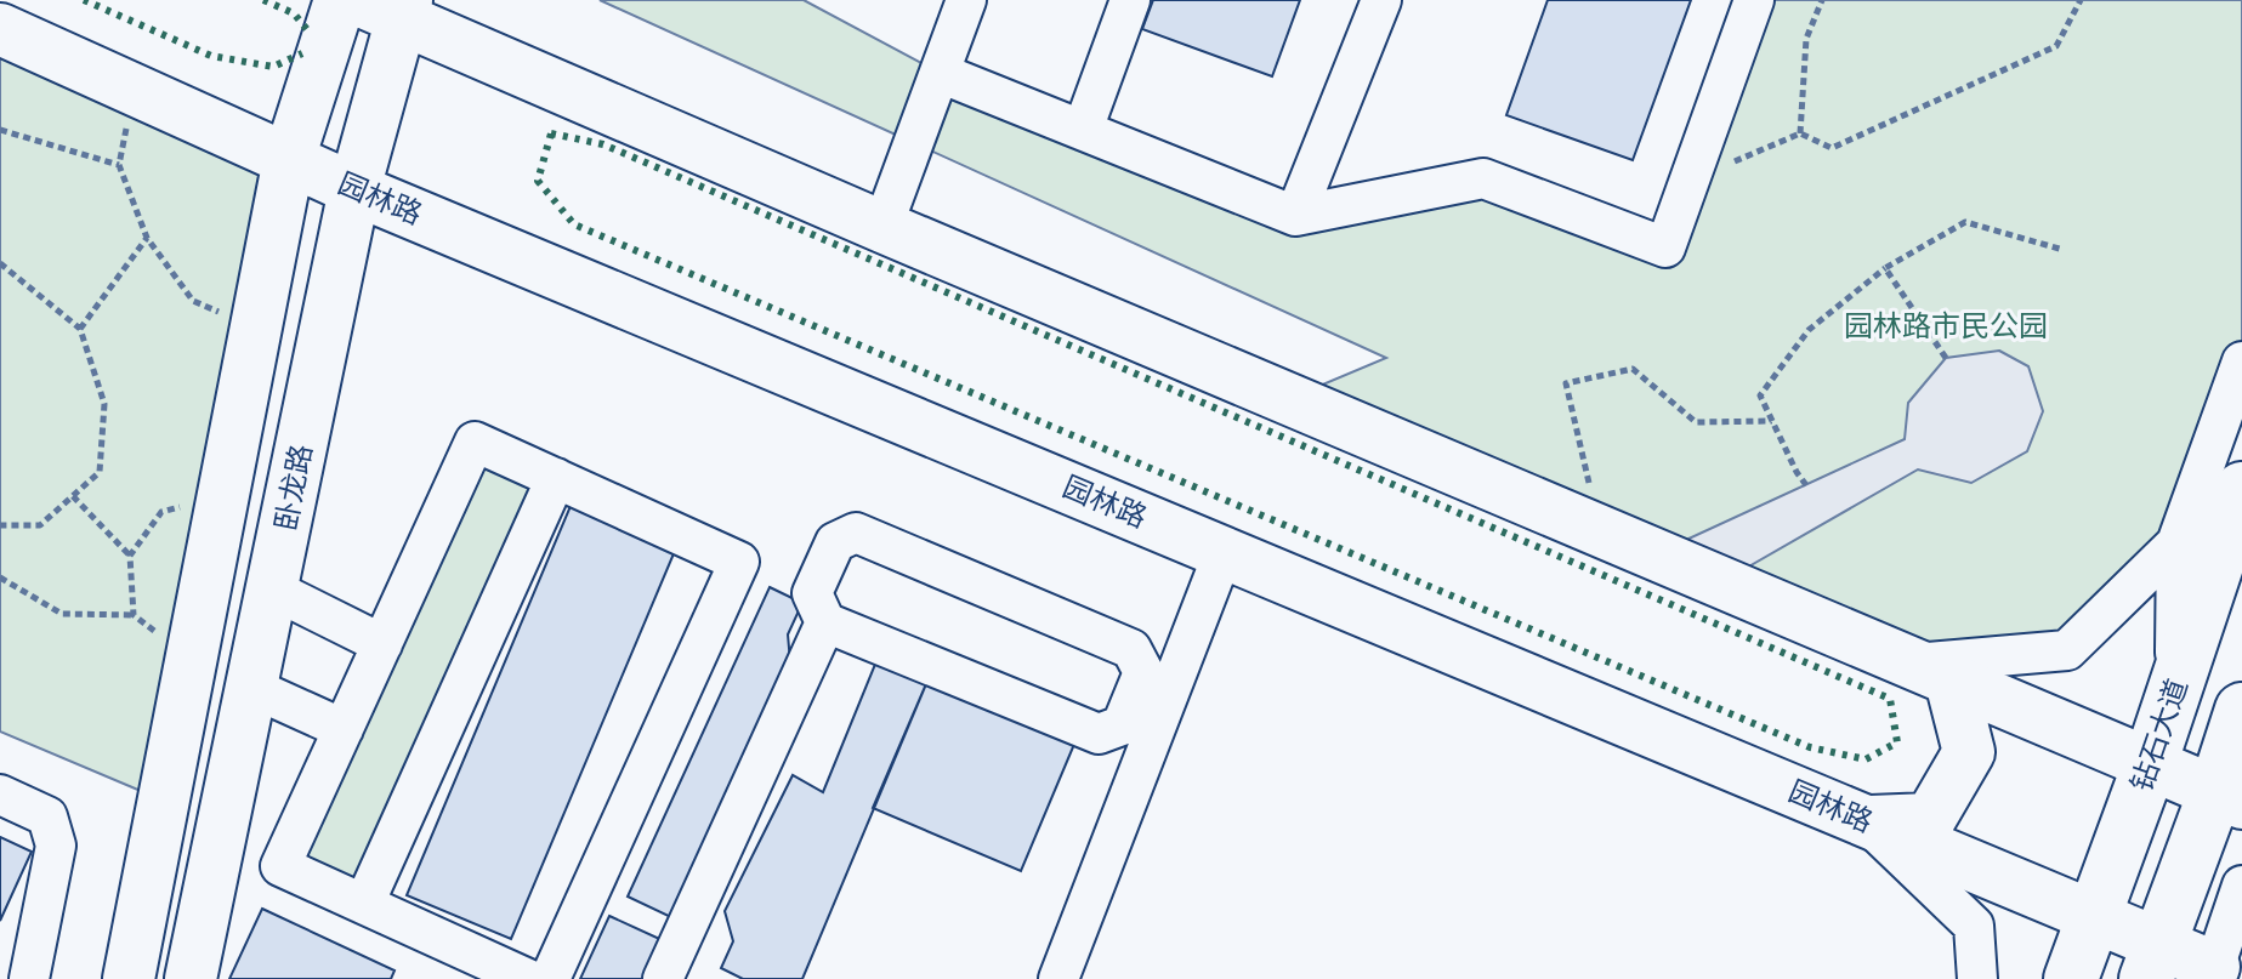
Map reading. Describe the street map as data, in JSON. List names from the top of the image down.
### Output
{
  "streets": {
    "highway": ["钻石大道"],
    "main road": ["园林路", "卧龙路"]
  },
  "crossings": [
    ["园林路", "卧龙路"],
    ["园林路", "钻石大道"]
  ],
  "parks": ["园林路市民公园"]
}
